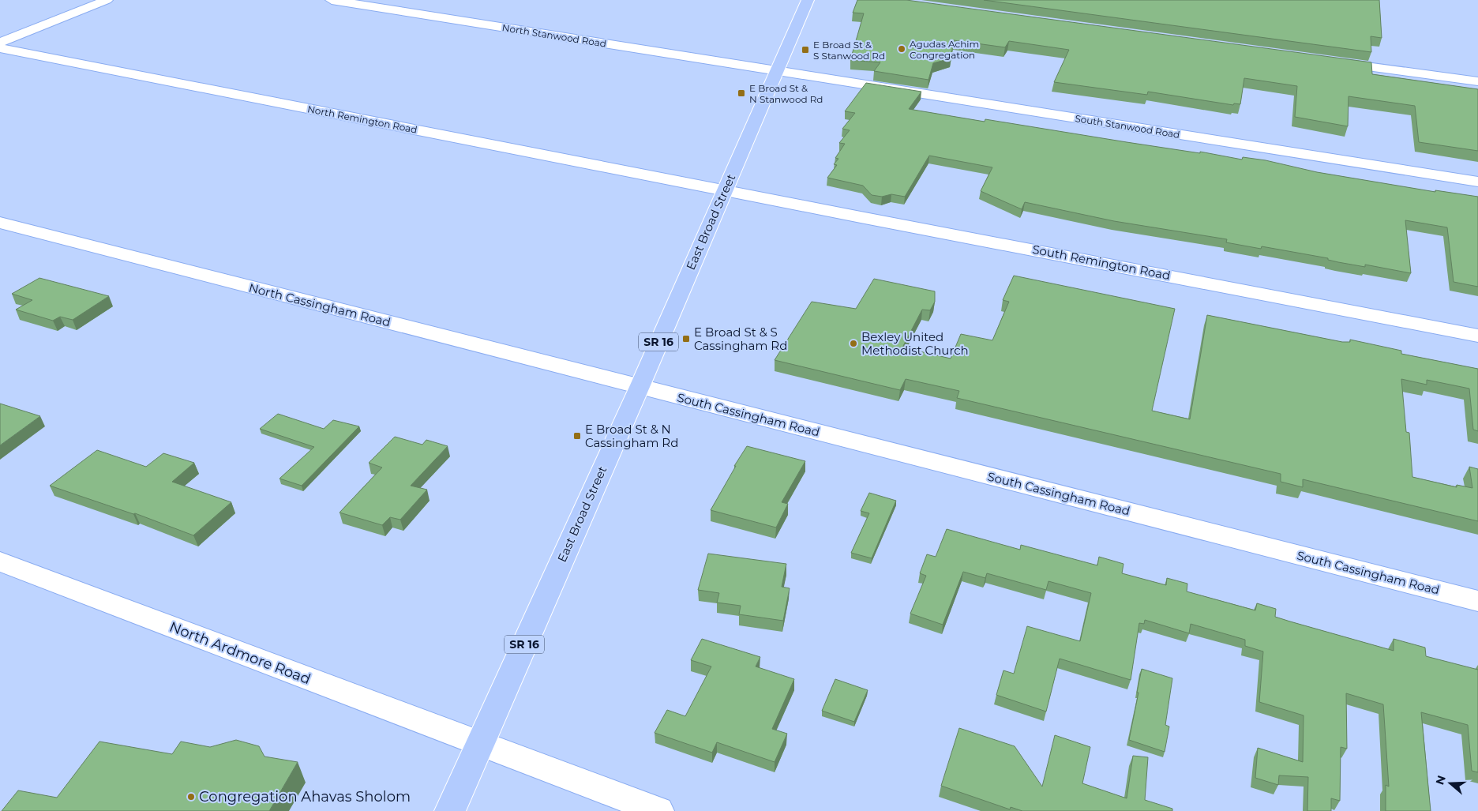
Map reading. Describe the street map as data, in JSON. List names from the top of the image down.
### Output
{
  "streets": {
    "main road": ["East Broad Street", "SR 16"],
    "street": [
      "North Stanwood Road",
      "North Remington Road",
      "South Stanwood Road",
      "South Remington Road",
      "North Cassingham Road",
      "South Cassingham Road",
      "North Ardmore Road"
    ]
  },
  "crossings": [
    ["North Stanwood Road", "South Stanwood Road"],
    ["North Stanwood Road", "East Broad Street"],
    ["North Remington Road", "East Broad Street"],
    ["North Remington Road", "South Remington Road"],
    ["South Stanwood Road", "East Broad Street"],
    ["East Broad Street", "South Remington Road"],
    ["East Broad Street", "North Cassingham Road"],
    ["East Broad Street", "South Cassingham Road"],
    ["East Broad Street", "North Ardmore Road"],
    ["North Cassingham Road", "South Cassingham Road"]
  ],
  "places": {
    "other": ["Agudas Achim Congregation", "Bexley United Methodist Church", "Congregation Ahavas Sholom"],
    "transit": [
      "E Broad St & S Stanwood Rd",
      "E Broad St & N Stanwood Rd",
      "E Broad St & S Cassingham Rd",
      "E Broad St & N Cassingham Rd"
    ]
  },
  "north": "left"
}
